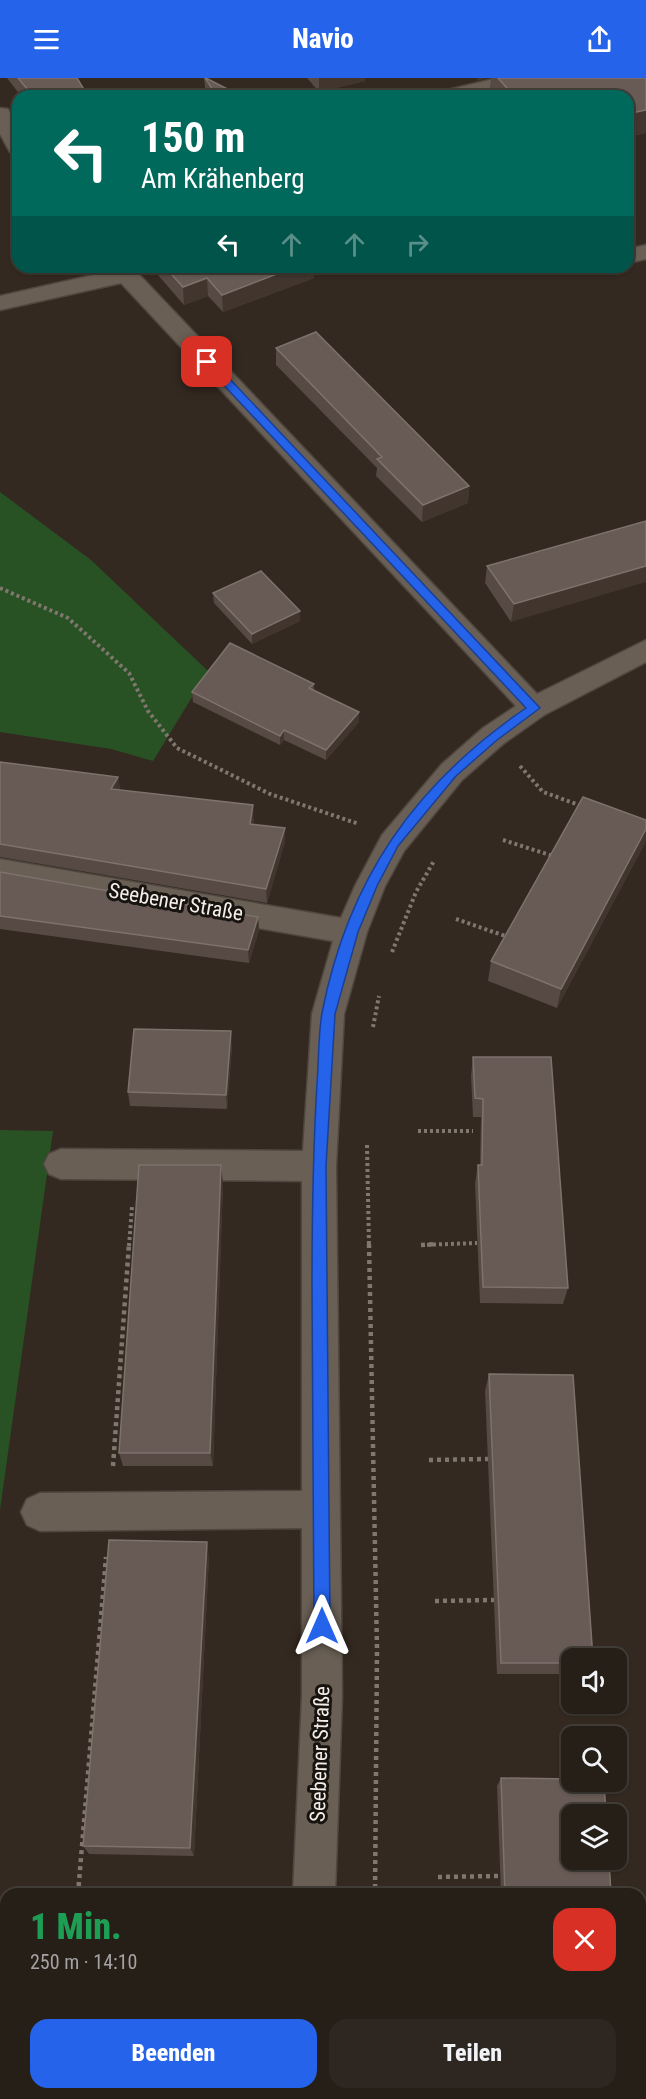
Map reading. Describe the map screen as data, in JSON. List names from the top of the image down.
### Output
{
  "streets": {
    "street": ["Seebener Straße"]
  },
  "page": {
    "header": "Navio",
    "turn": ["150 m", "Am Krähenberg"],
    "heading": ["1 Min.", "250 m · 14:10"],
    "buttons": ["Beenden", "Teilen"]
  }
}
